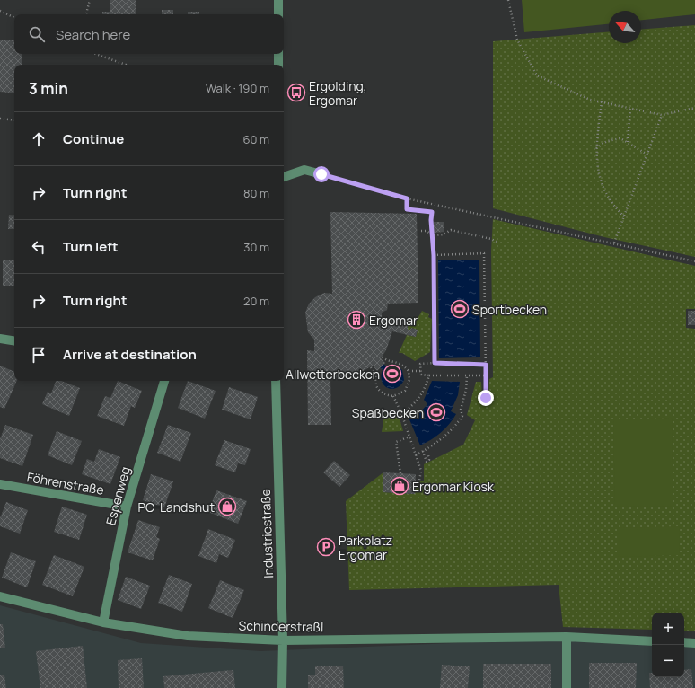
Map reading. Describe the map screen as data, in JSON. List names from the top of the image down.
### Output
{
  "streets": {
    "street": [
      "Föhrenstraße",
      "Espenweg",
      "Industriestraße",
      "Schinderstraßl"
    ]
  },
  "crossings": [
    ["Föhrenstraße", "Espenweg"],
    ["Espenweg", "Schinderstraßl"],
    ["Industriestraße", "Schinderstraßl"]
  ],
  "places": {
    "bus stop": ["Ergolding, Ergomar"],
    "sports": ["Sportbecken", "Allwetterbecken", "Spaßbecken"],
    "building": ["Ergomar"],
    "shop": ["Ergomar Kiosk", "PC-Landshut"],
    "parking": ["Parkplatz Ergomar"]
  },
  "north": "top left",
  "page": {
    "search": "Search here",
    "heading": ["3 min", "Walk · 190 m"],
    "list": [
      ["Continue", "60 m"],
      ["Turn right", "80 m"],
      ["Turn left", "30 m"],
      ["Turn right", "20 m"],
      "Arrive at destination"
    ],
    "map_buttons": ["+", "−"]
  }
}
